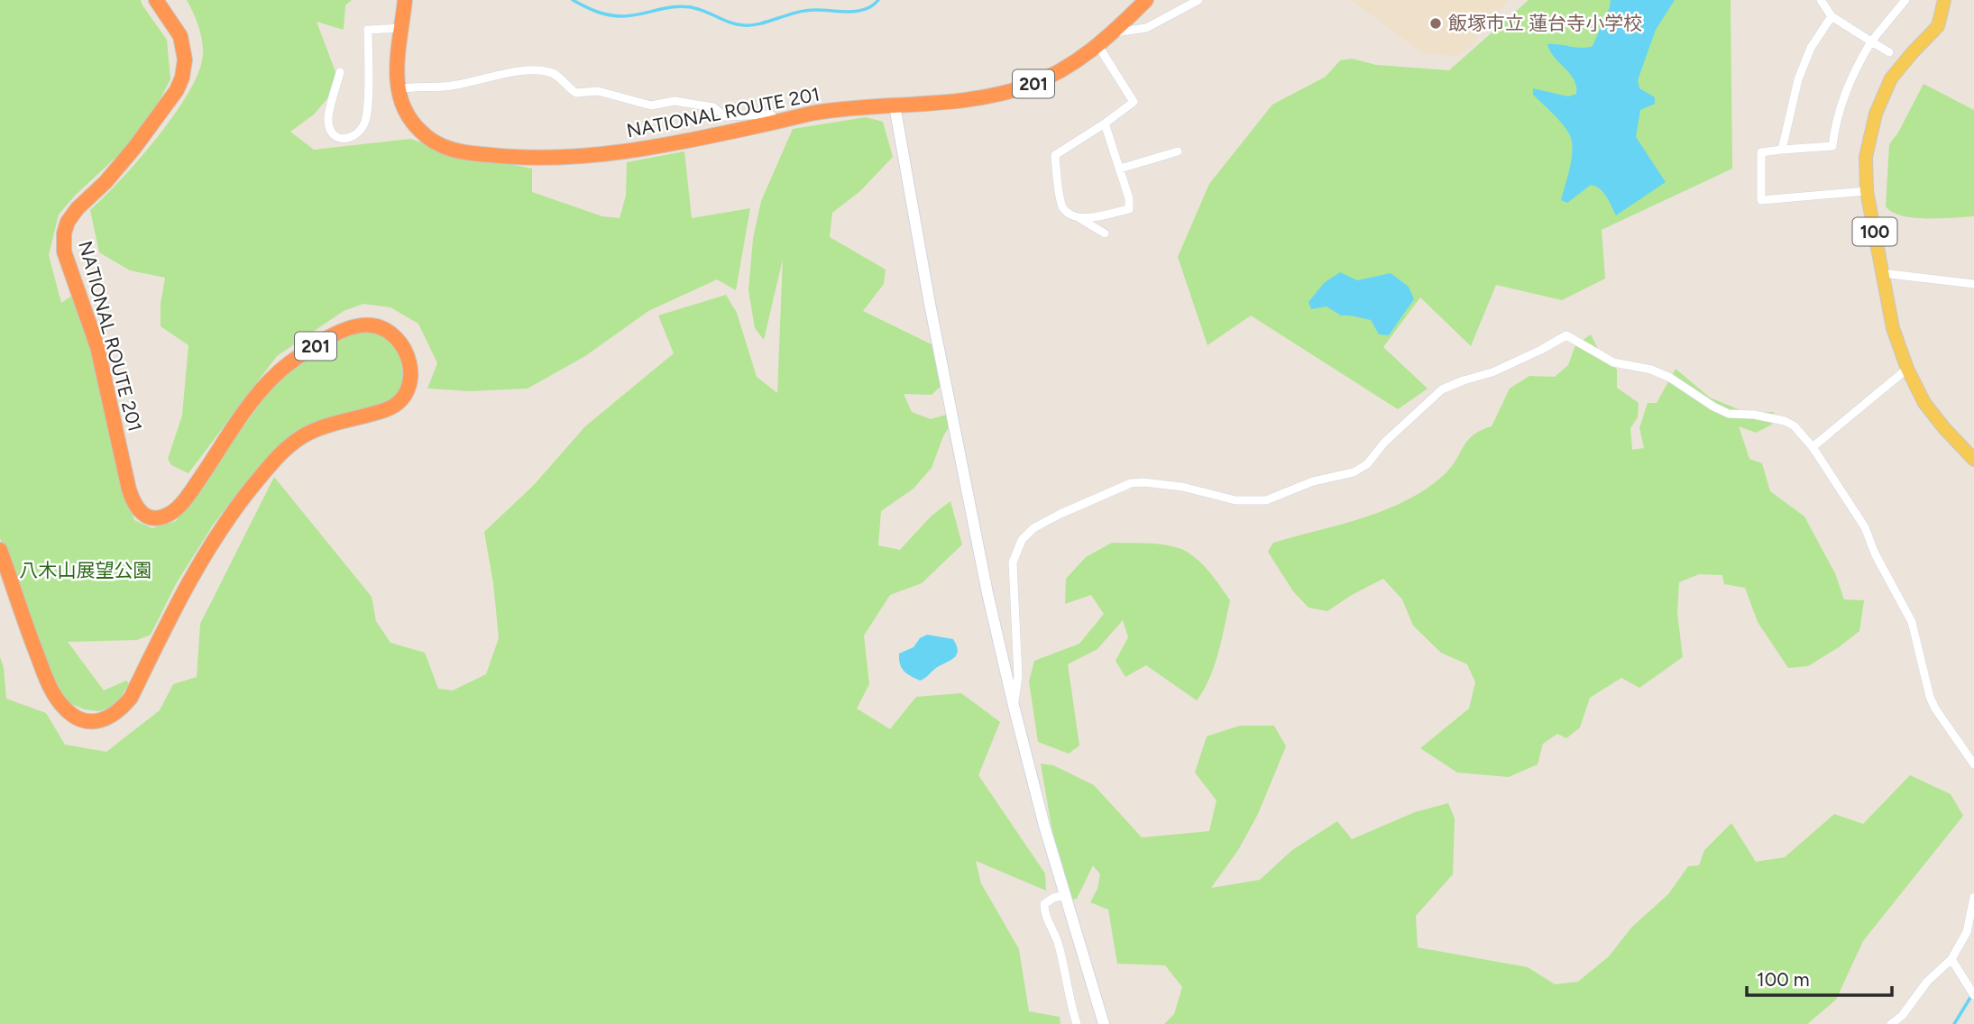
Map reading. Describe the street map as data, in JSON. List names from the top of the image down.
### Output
{
  "streets": {
    "highway": ["201", "NATIONAL ROUTE 201"],
    "main road": ["100"]
  },
  "parks": ["八木山展望公園"],
  "places": ["飯塚市立 蓮台寺小学校"],
  "scale_bar": "100 m"
}
